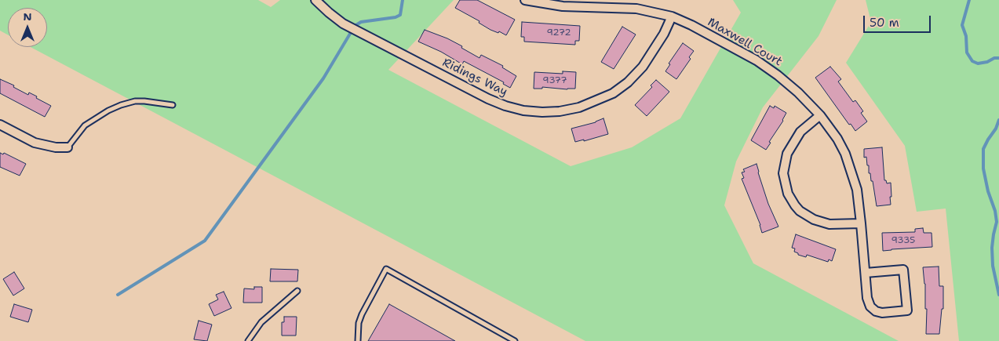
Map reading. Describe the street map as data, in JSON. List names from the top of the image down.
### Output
{
  "streets": {
    "street": ["Maxwell Court", "Ridings Way"]
  },
  "crossings": [
    ["Maxwell Court", "Ridings Way"]
  ],
  "house_numbers": ["9272", "9377", "9335"],
  "scale_bar": "50 m",
  "north": "top"
}
